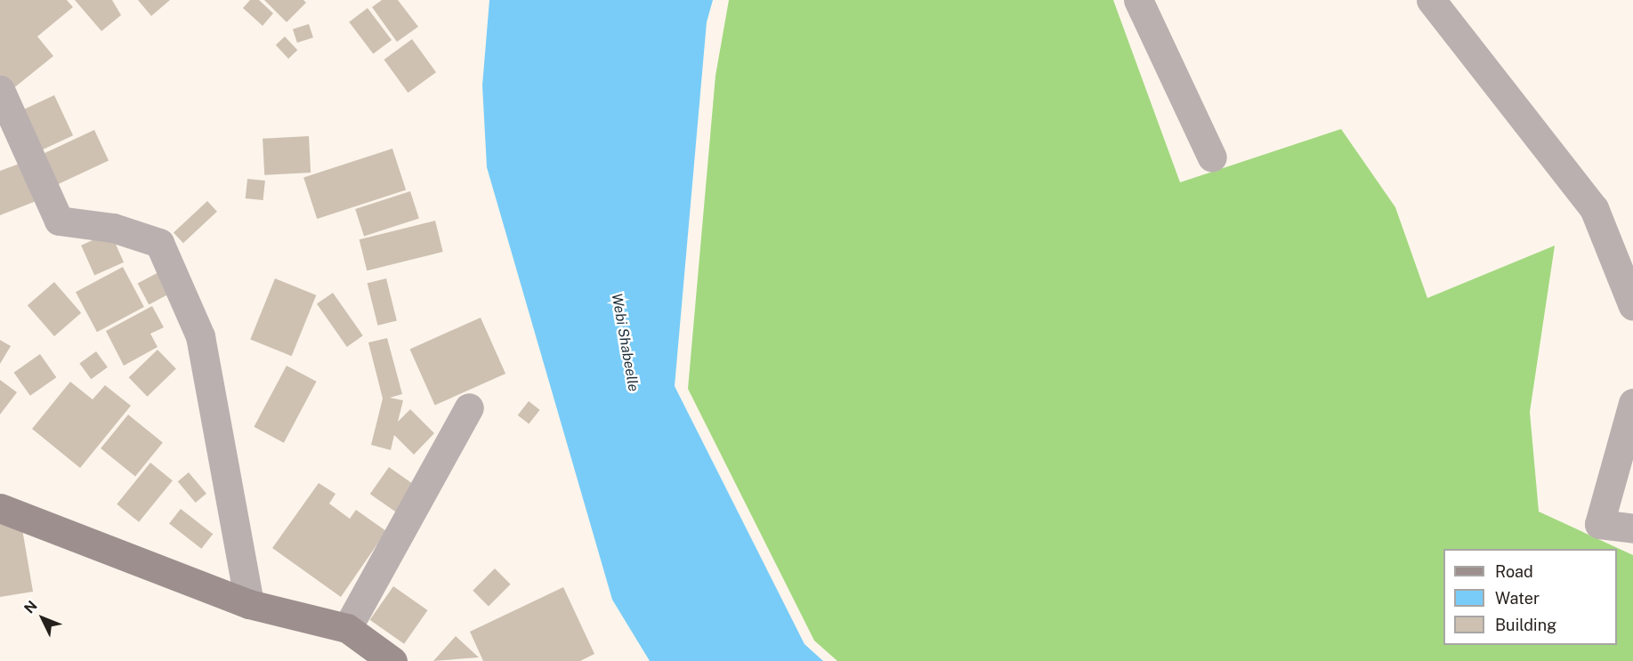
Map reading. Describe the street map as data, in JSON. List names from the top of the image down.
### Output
{
  "water": ["Webi Shabeelle"],
  "legend": ["Road", "Water", "Building"],
  "north": "top left"
}
